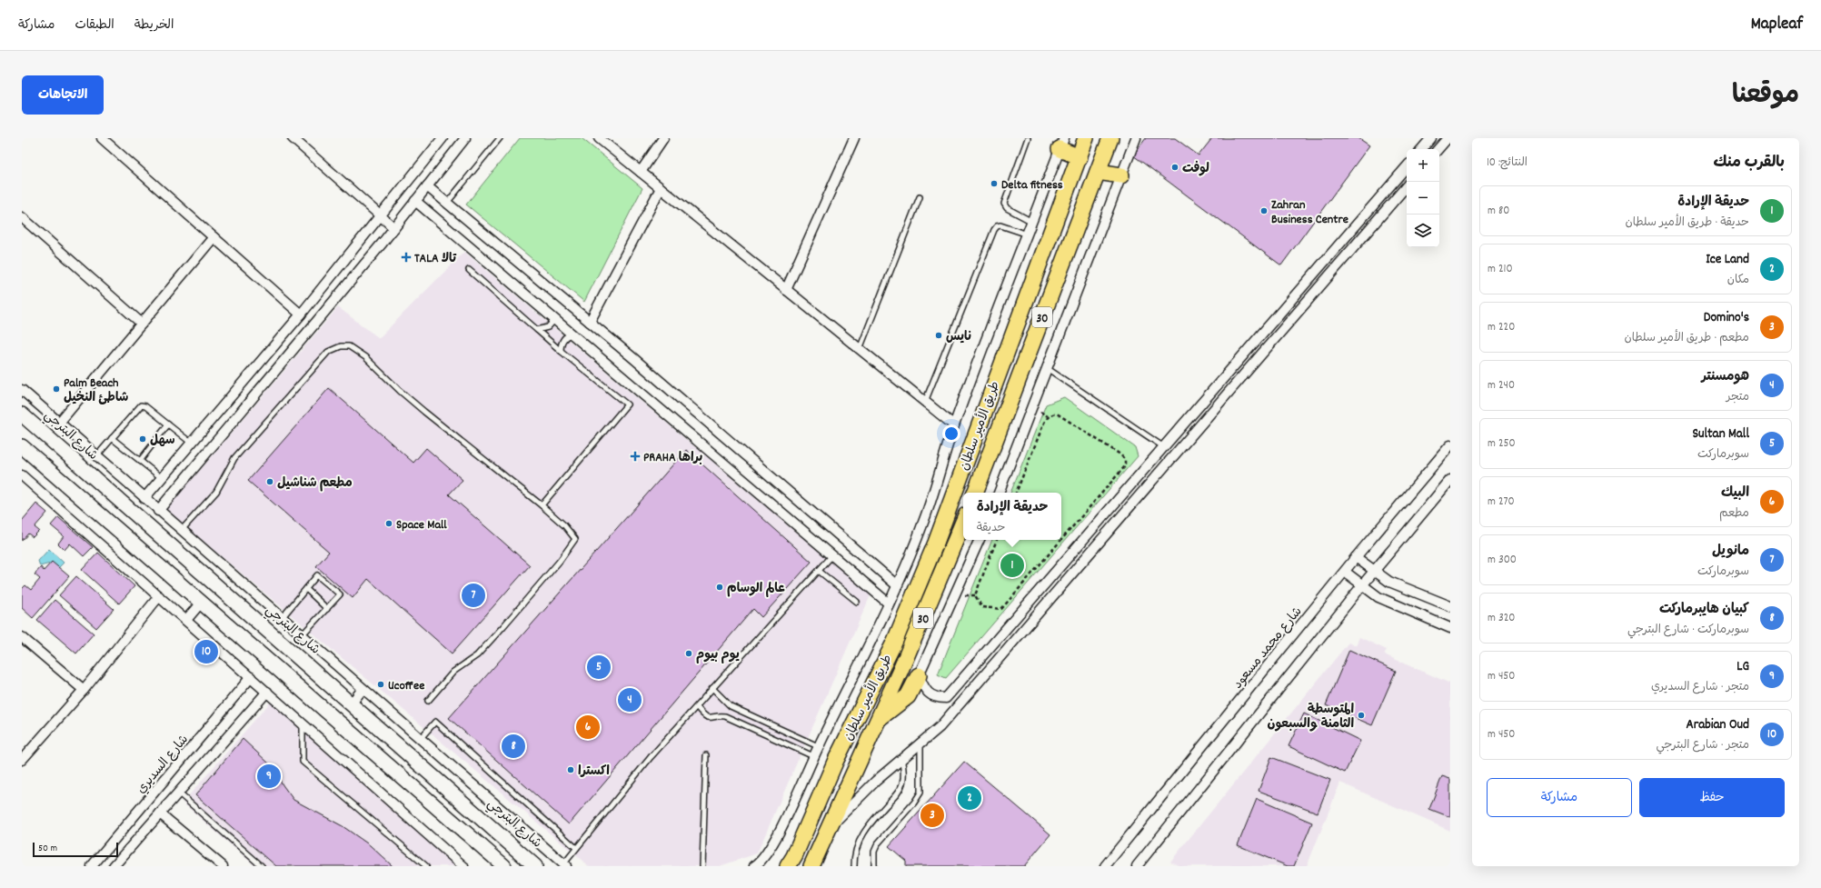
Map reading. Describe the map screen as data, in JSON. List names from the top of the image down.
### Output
{
  "streets": {
    "main road": ["30", "طريق الأمير سلطان", "شارع البترجي"],
    "street": ["شارع محمد مسعود", "شارع السديري"]
  },
  "places": {
    "other": [
      "لوفت",
      "Delta fitness",
      "Zahran Business Centre",
      "نايس",
      "Palm Beach شاطئ النخيل",
      "سهل",
      "مطعم شناشيل",
      "Space Mall",
      "عالم الوسام",
      "يوم بيوم",
      "Ucoffee",
      "المتوسطة الثامنة والسبعون",
      "اكسترا"
    ],
    "health": ["TALA تالا", "PRAHA براها"]
  },
  "scale_bar": "50 m",
  "page": {
    "header": "Mapleaf",
    "nav": ["الخريطة", "الطبقات", "مشاركة"],
    "title": "موقعنا",
    "buttons": [
      "الاتجاهات",
      ["حفظ", "مشاركة"]
    ],
    "heading": ["بالقرب منك", "النتائج: 10"],
    "map_buttons": ["+", "−"],
    "list": [
      {
        "mark": "1",
        "name": "حديقة الإرادة",
        "note": "حديقة · طريق الأمير سلطان",
        "value": "80 m"
      },
      {
        "mark": "2",
        "name": "Ice Land",
        "note": "مكان",
        "value": "210 m"
      },
      {
        "mark": "3",
        "name": "Domino's",
        "note": "مطعم · طريق الأمير سلطان",
        "value": "220 m"
      },
      {
        "mark": "4",
        "name": "هومسنتر",
        "note": "متجر",
        "value": "240 m"
      },
      {
        "mark": "5",
        "name": "Sultan Mall",
        "note": "سوبرماركت",
        "value": "250 m"
      },
      {
        "mark": "6",
        "name": "البيك",
        "note": "مطعم",
        "value": "270 m"
      },
      {
        "mark": "7",
        "name": "مانويل",
        "note": "سوبرماركت",
        "value": "300 m"
      },
      {
        "mark": "8",
        "name": "كبيان هايبرماركت",
        "note": "سوبرماركت · شارع البترجي",
        "value": "320 m"
      },
      {
        "mark": "9",
        "name": "LG",
        "note": "متجر · شارع السديري",
        "value": "450 m"
      },
      {
        "mark": "10",
        "name": "Arabian Oud",
        "note": "متجر · شارع البترجي",
        "value": "450 m"
      }
    ],
    "popup": ["حديقة الإرادة", "حديقة"],
    "pins": [
      "1",
      "7",
      "10",
      "5",
      "4",
      "6",
      "8",
      "9",
      "2",
      "3"
    ],
    "scale": "50 m"
  }
}
